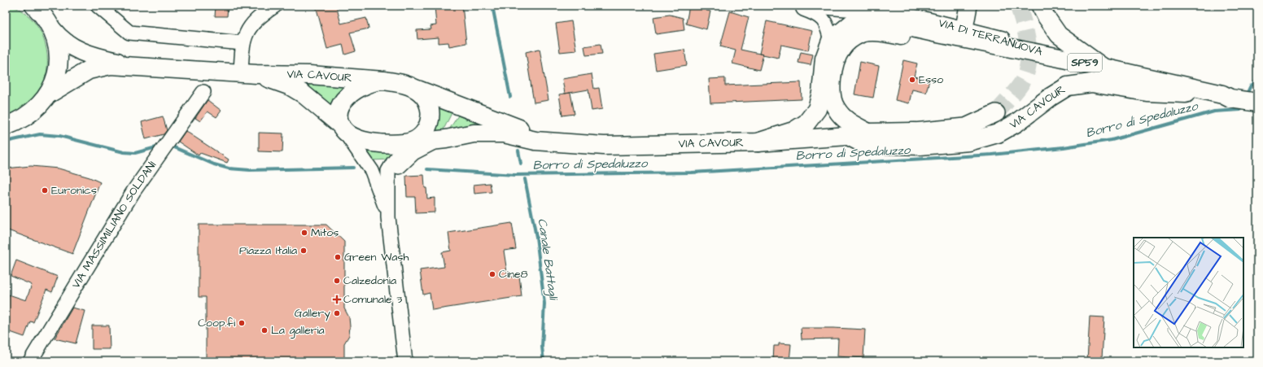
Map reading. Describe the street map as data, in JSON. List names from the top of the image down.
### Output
{
  "streets": {
    "main road": ["SP59", "VIA CAVOUR"],
    "street": ["VIA DI TERRANUOVA", "VIA MASSIMILIANO SOLDANI"]
  },
  "crossings": [
    ["VIA DI TERRANUOVA", "SP59"],
    ["SP59", "VIA CAVOUR"]
  ],
  "water": ["Borro di Spedaluzzo", "Canale Battagli"],
  "places": {
    "other": [
      "Esso",
      "Euronics",
      "Mitos",
      "Piazza Italia",
      "Green Wash",
      "Cine8",
      "Calzedonia",
      "Gallery",
      "Coop.fi",
      "La galleria"
    ],
    "health": ["Comunale 3"]
  }
}
